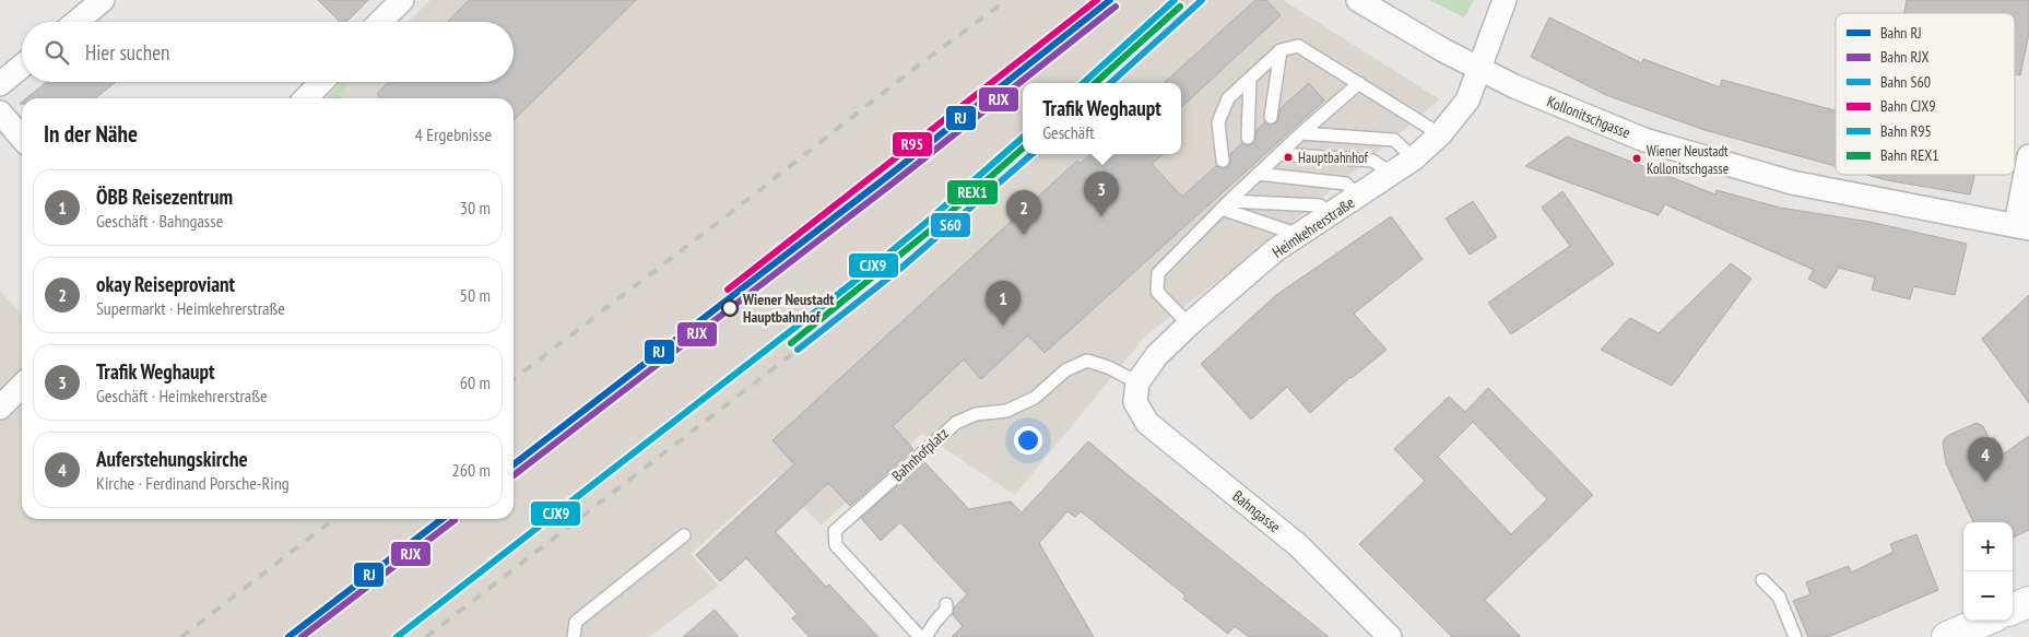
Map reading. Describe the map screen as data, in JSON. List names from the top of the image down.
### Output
{
  "streets": {
    "street": ["Kollonitschgasse", "Heimkehrerstraße", "Bahngasse"],
    "lane": ["Bahnhofplatz"]
  },
  "crossings": [
    ["Kollonitschgasse", "Heimkehrerstraße"],
    ["Heimkehrerstraße", "Bahnhofplatz"],
    ["Heimkehrerstraße", "Bahngasse"],
    ["Bahnhofplatz", "Bahngasse"]
  ],
  "places": ["Hauptbahnhof", "Wiener Neustadt Kollonitschgasse", "Wiener Neustadt Hauptbahnhof"],
  "lines": [
    "rail line RJ",
    "rail line R95",
    "rail line CJX9",
    "rail line S60",
    "rail line RJX",
    "rail line REX1"
  ],
  "legend": [
    "Bahn RJ",
    "Bahn RJX",
    "Bahn S60",
    "Bahn CJX9",
    "Bahn R95",
    "Bahn REX1"
  ],
  "page": {
    "search": "Hier suchen",
    "popup": ["Trafik Weghaupt", "Geschäft"],
    "heading": ["In der Nähe", "4 Ergebnisse"],
    "list": [
      {
        "mark": "1",
        "name": "ÖBB Reisezentrum",
        "note": "Geschäft · Bahngasse",
        "value": "30 m"
      },
      {
        "mark": "2",
        "name": "okay Reiseproviant",
        "note": "Supermarkt · Heimkehrerstraße",
        "value": "50 m"
      },
      {
        "mark": "3",
        "name": "Trafik Weghaupt",
        "note": "Geschäft · Heimkehrerstraße",
        "value": "60 m"
      },
      {
        "mark": "4",
        "name": "Auferstehungskirche",
        "note": "Kirche · Ferdinand Porsche-Ring",
        "value": "260 m"
      }
    ],
    "pins": [
      "3",
      "2",
      "1",
      "4"
    ],
    "map_buttons": ["+", "−"]
  }
}
